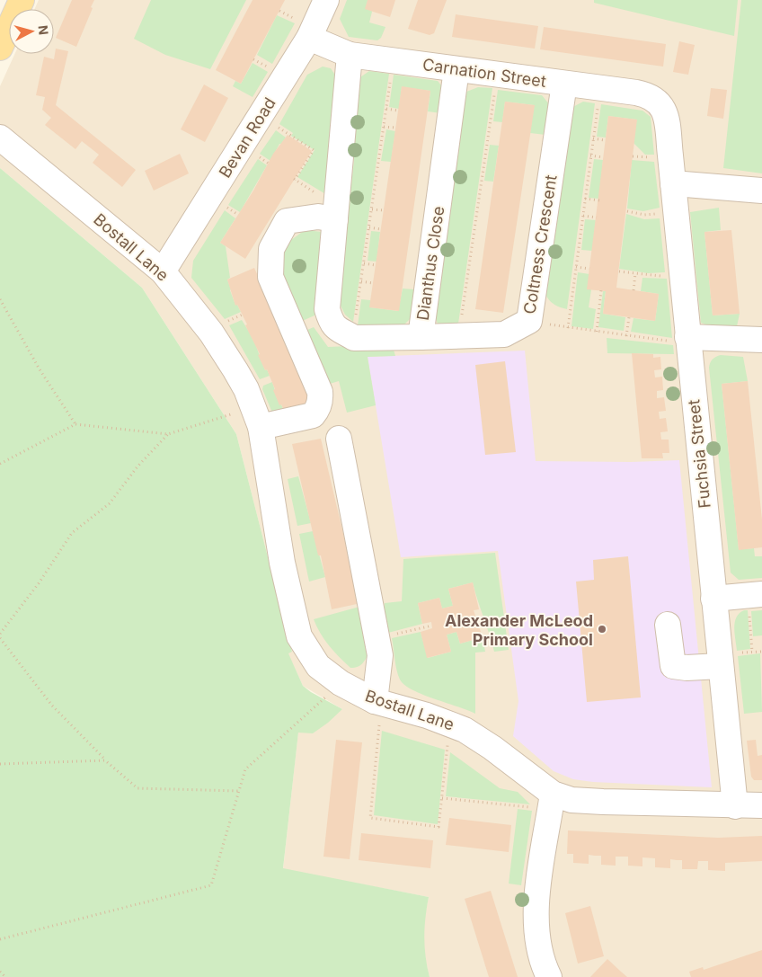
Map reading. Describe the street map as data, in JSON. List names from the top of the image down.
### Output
{
  "streets": {
    "street": [
      "Carnation Street",
      "Bevan Road",
      "Coltness Crescent",
      "Bostall Lane",
      "Dianthus Close",
      "Fuchsia Street"
    ]
  },
  "crossings": [
    ["Carnation Street", "Bevan Road"],
    ["Carnation Street", "Coltness Crescent"],
    ["Carnation Street", "Dianthus Close"],
    ["Carnation Street", "Fuchsia Street"],
    ["Bevan Road", "Bostall Lane"],
    ["Coltness Crescent", "Dianthus Close"],
    ["Bostall Lane", "Fuchsia Street"]
  ],
  "places": ["Alexander McLeod Primary School"],
  "north": "right"
}
